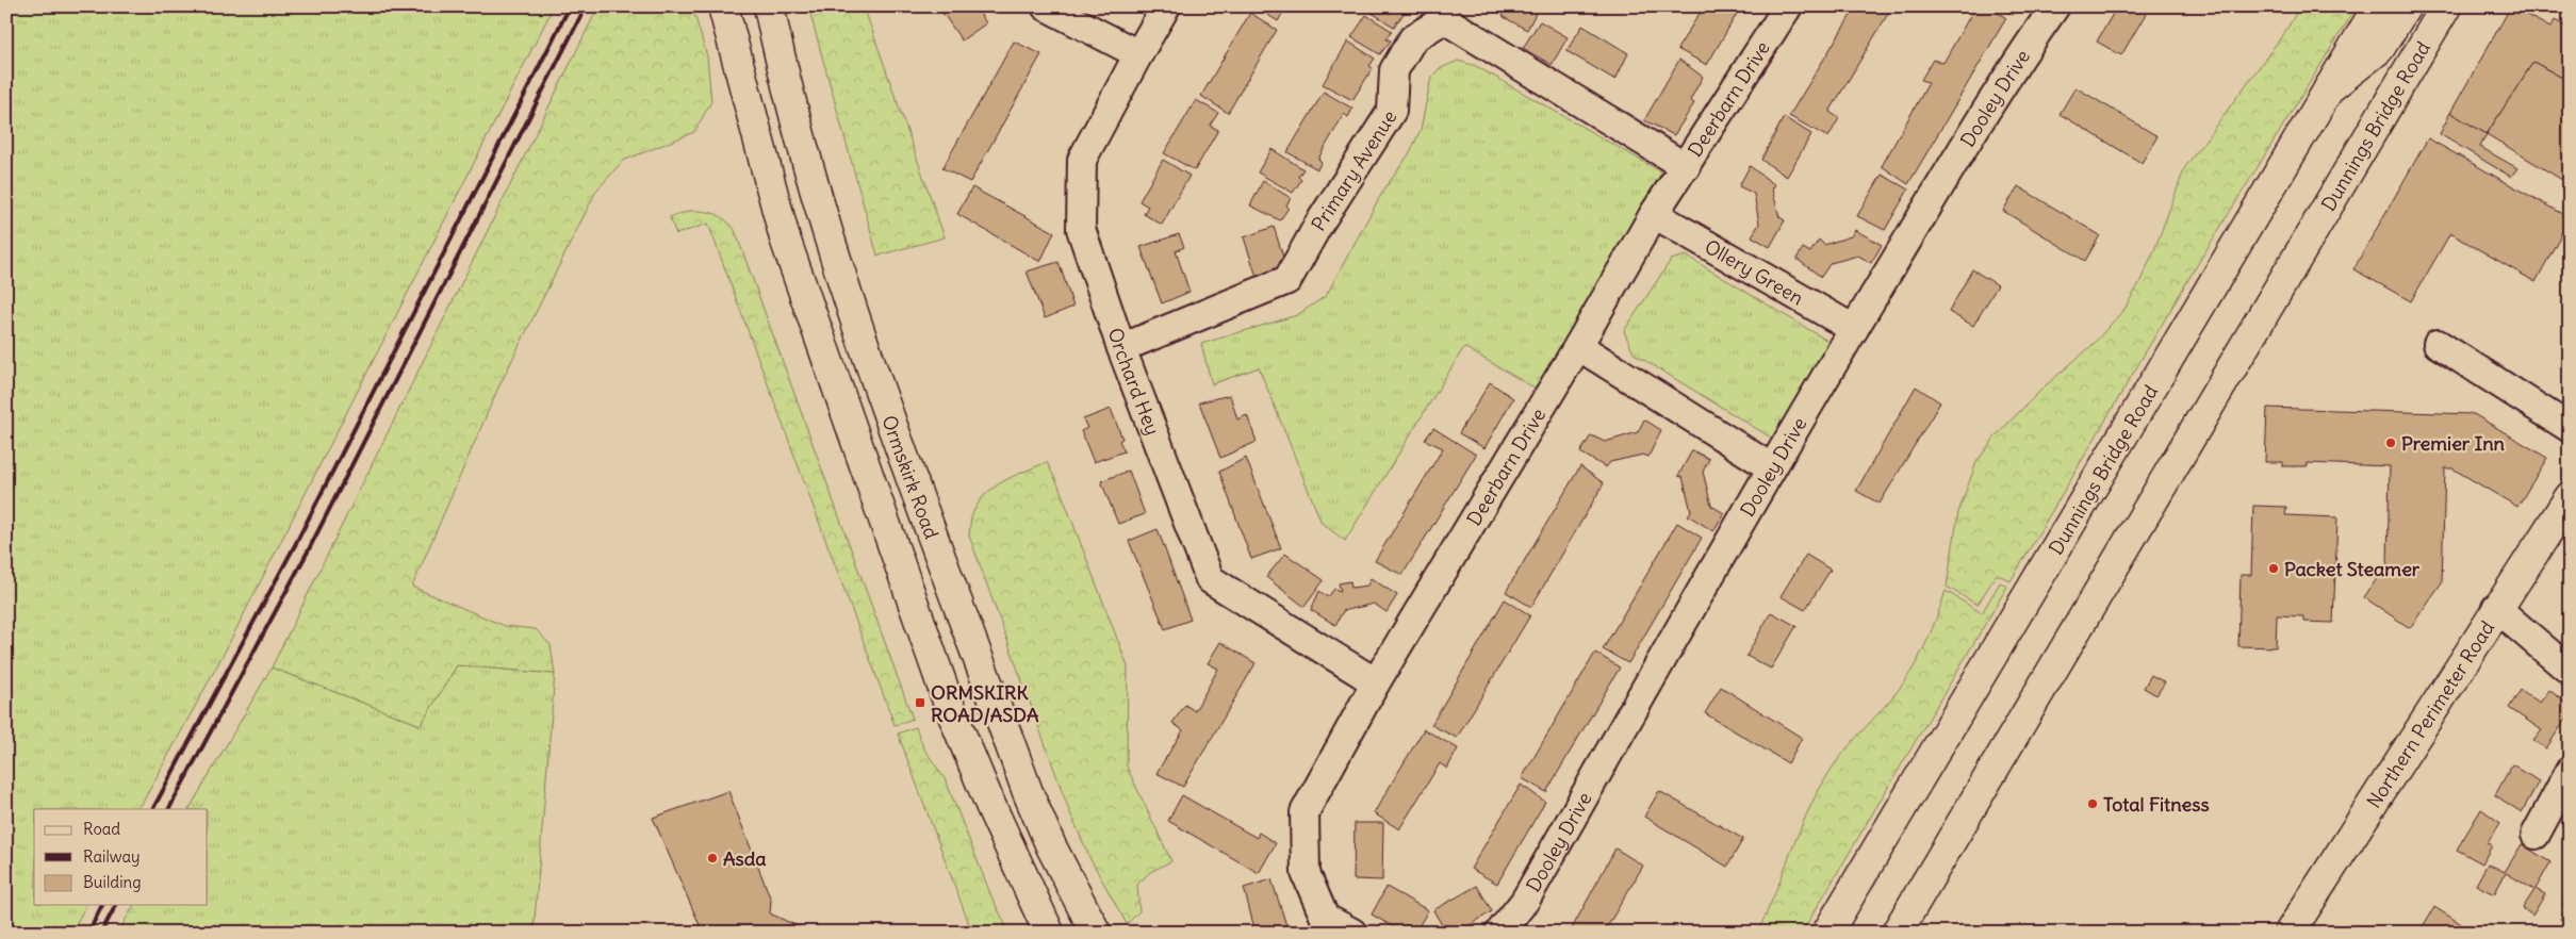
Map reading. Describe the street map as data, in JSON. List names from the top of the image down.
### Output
{
  "streets": {
    "main road": ["Dunnings Bridge Road", "Ormskirk Road", "Northern Perimeter Road"],
    "street": [
      "Deerbarn Drive",
      "Dooley Drive",
      "Primary Avenue",
      "Ollery Green",
      "Orchard Hey"
    ]
  },
  "crossings": [
    ["Deerbarn Drive", "Primary Avenue"],
    ["Deerbarn Drive", "Ollery Green"],
    ["Deerbarn Drive", "Orchard Hey"],
    ["Dooley Drive", "Ollery Green"],
    ["Primary Avenue", "Orchard Hey"]
  ],
  "places": {
    "other": [
      "Premier Inn",
      "Packet Steamer",
      "Total Fitness",
      "Asda"
    ],
    "transit": ["ORMSKIRK ROAD/ASDA"]
  },
  "legend": ["Road", "Railway", "Building"]
}
